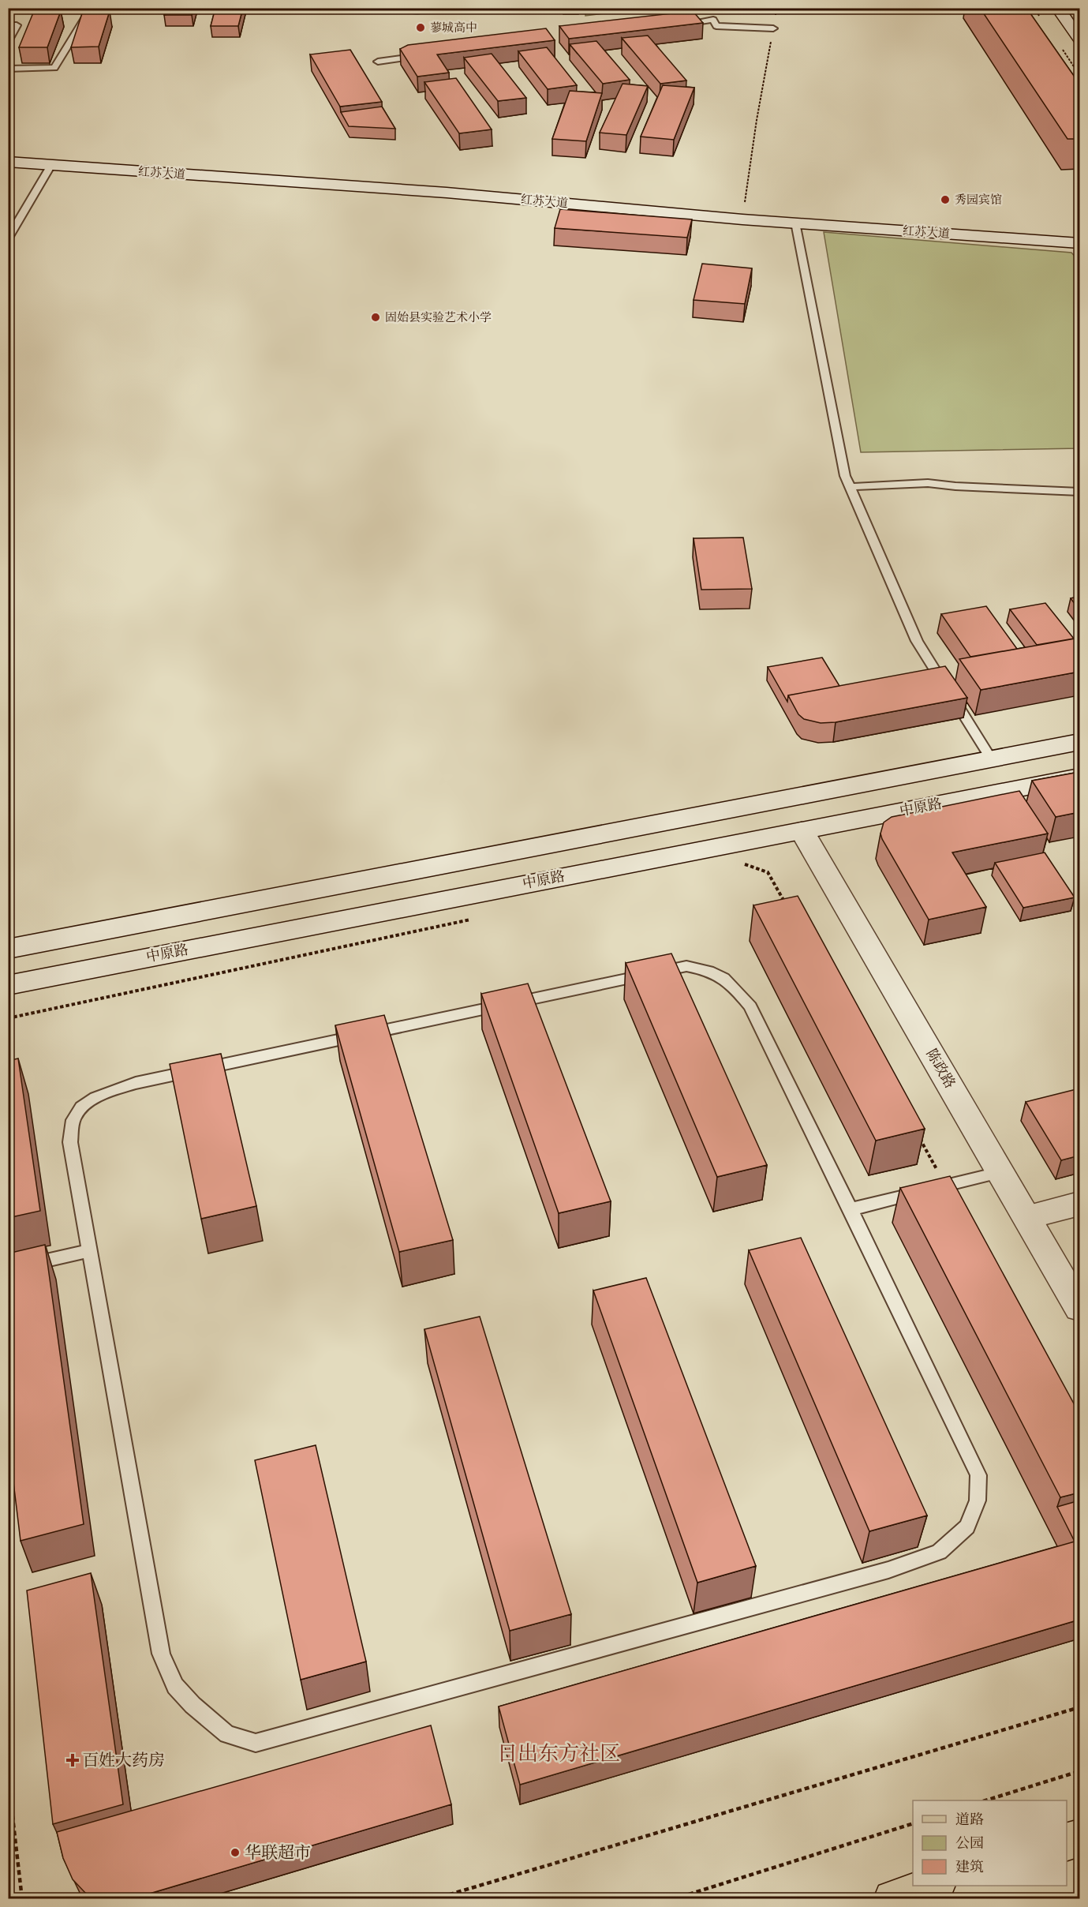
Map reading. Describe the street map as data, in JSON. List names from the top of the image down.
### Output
{
  "streets": {
    "main road": ["红苏大道", "中原路", "陈政路"]
  },
  "crossings": [
    ["中原路", "陈政路"]
  ],
  "districts": ["日出东方社区"],
  "places": {
    "other": [
      "蓼城高中",
      "秀园宾馆",
      "固始县实验艺术小学",
      "华联超市"
    ],
    "health": ["百姓大药房"]
  },
  "legend": ["道路", "公园", "建筑"]
}
